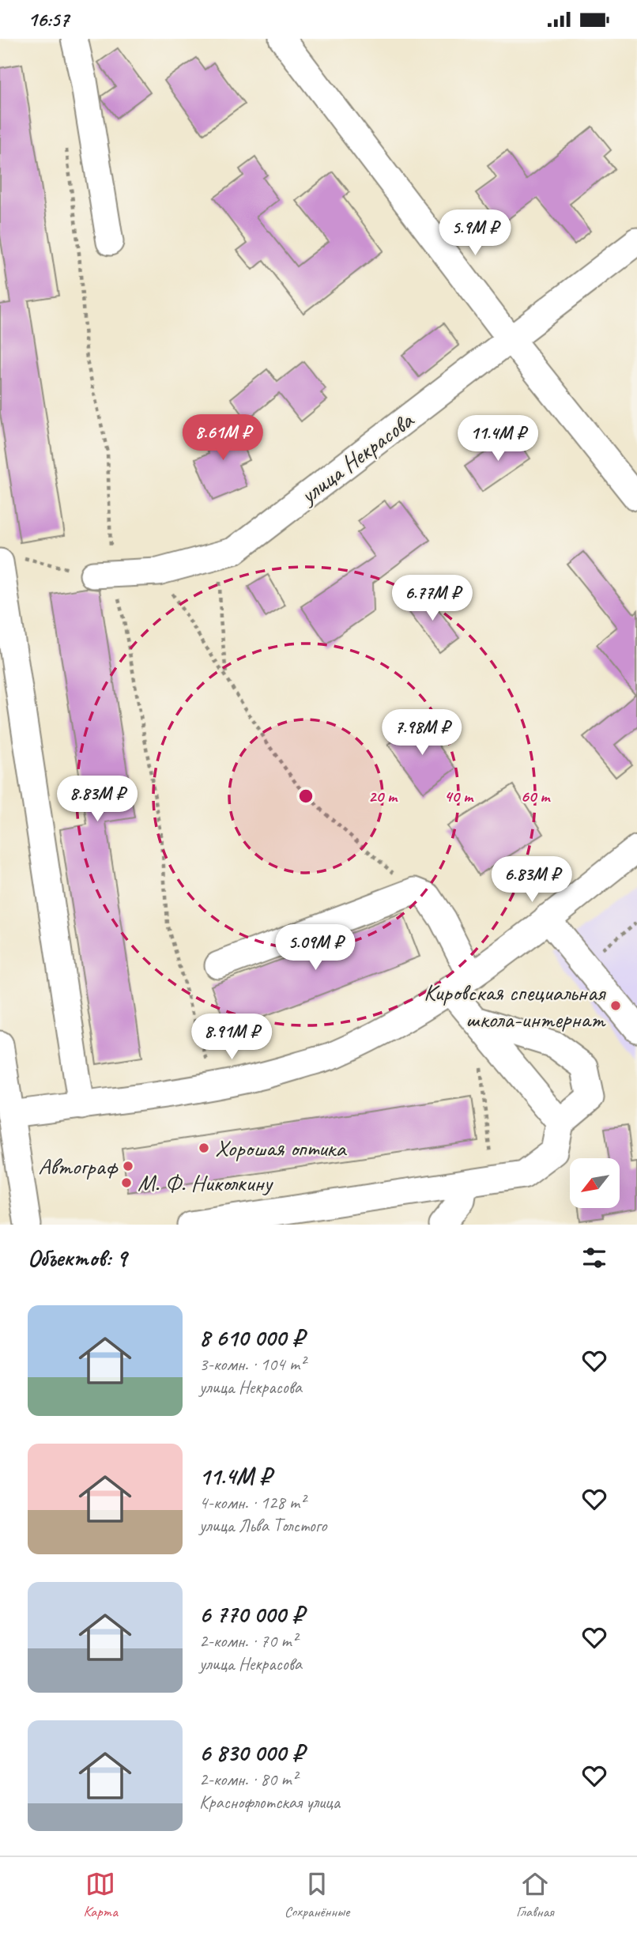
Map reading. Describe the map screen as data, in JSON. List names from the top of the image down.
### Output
{
  "streets": {
    "street": ["улица Некрасова"]
  },
  "places": [
    "Кировская специальная школа-интернат",
    "Хорошая оптика",
    "Автограф",
    "М. Ф. Николкину"
  ],
  "north": "bottom left",
  "page": {
    "status": "16:57",
    "price": [
      "5.9M ₽",
      "8.61M ₽",
      "11.4M ₽",
      "6.77M ₽",
      "7.98M ₽",
      "8.83M ₽",
      "6.83M ₽",
      "5.09M ₽",
      "8.91M ₽"
    ],
    "heading": "Объектов: 9",
    "list": [
      {
        "name": "8 610 000 ₽",
        "note": "3-комн. · 104 m² · улица Некрасова"
      },
      {
        "name": "11.4M ₽",
        "note": "4-комн. · 128 m² · улица Льва Толстого"
      },
      {
        "name": "6 770 000 ₽",
        "note": "2-комн. · 70 m² · улица Некрасова"
      },
      {
        "name": "6 830 000 ₽",
        "note": "2-комн. · 80 m² · Краснофлотская улица"
      }
    ],
    "tabs": ["Карта", "Сохранённые", "Главная"]
  },
  "rings": ["20 m", "40 m", "60 m"]
}
